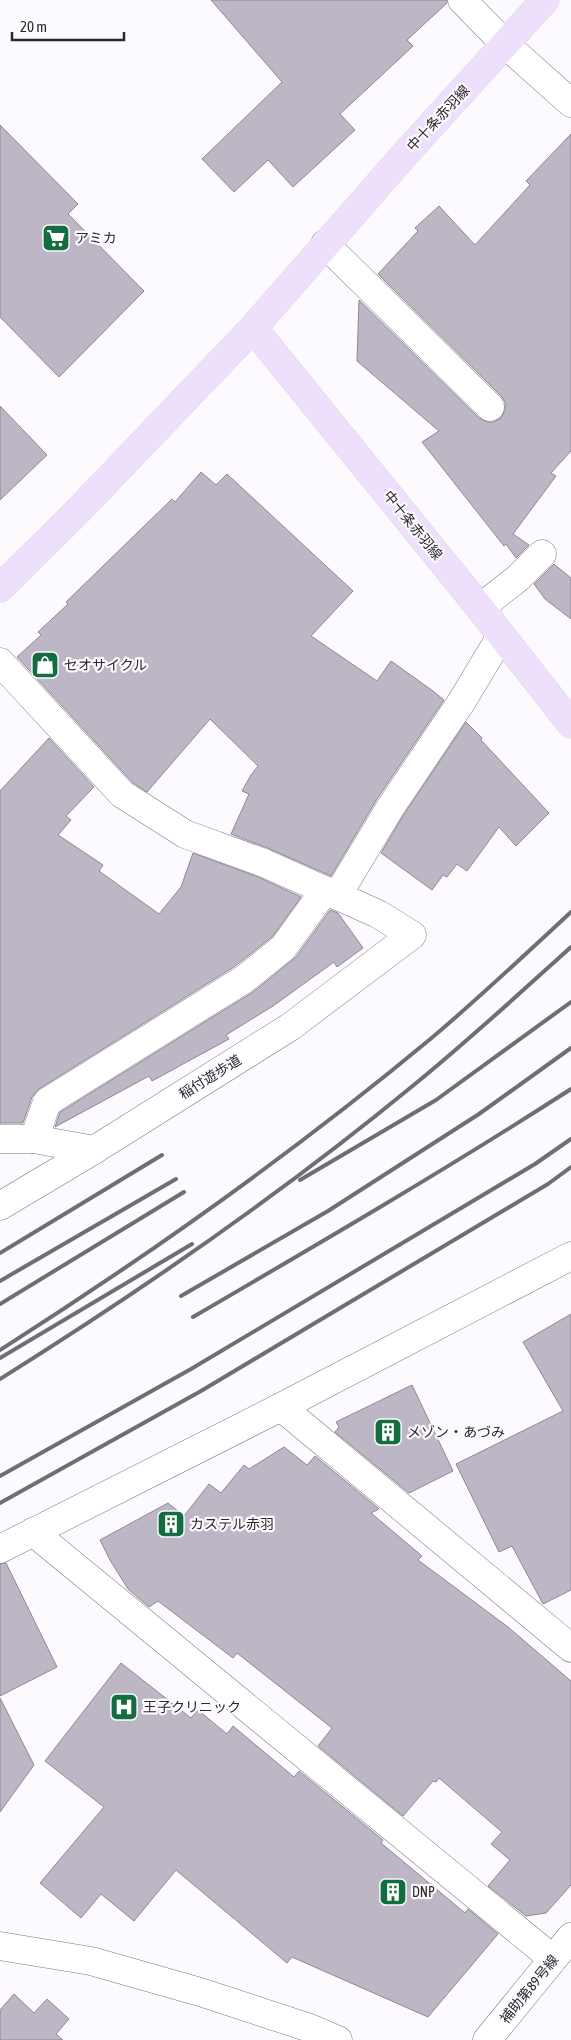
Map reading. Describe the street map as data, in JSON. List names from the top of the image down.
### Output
{
  "streets": {
    "main road": ["中十条赤羽線"],
    "street": ["稲付遊歩道", "補助第89号線"]
  },
  "places": {
    "supermarket": ["アミカ"],
    "shop": ["セオサイクル"],
    "building": ["メゾン・あづみ", "カステル赤羽", "DNP"],
    "hospital": ["王子クリニック"]
  },
  "scale_bar": "20 m"
}
